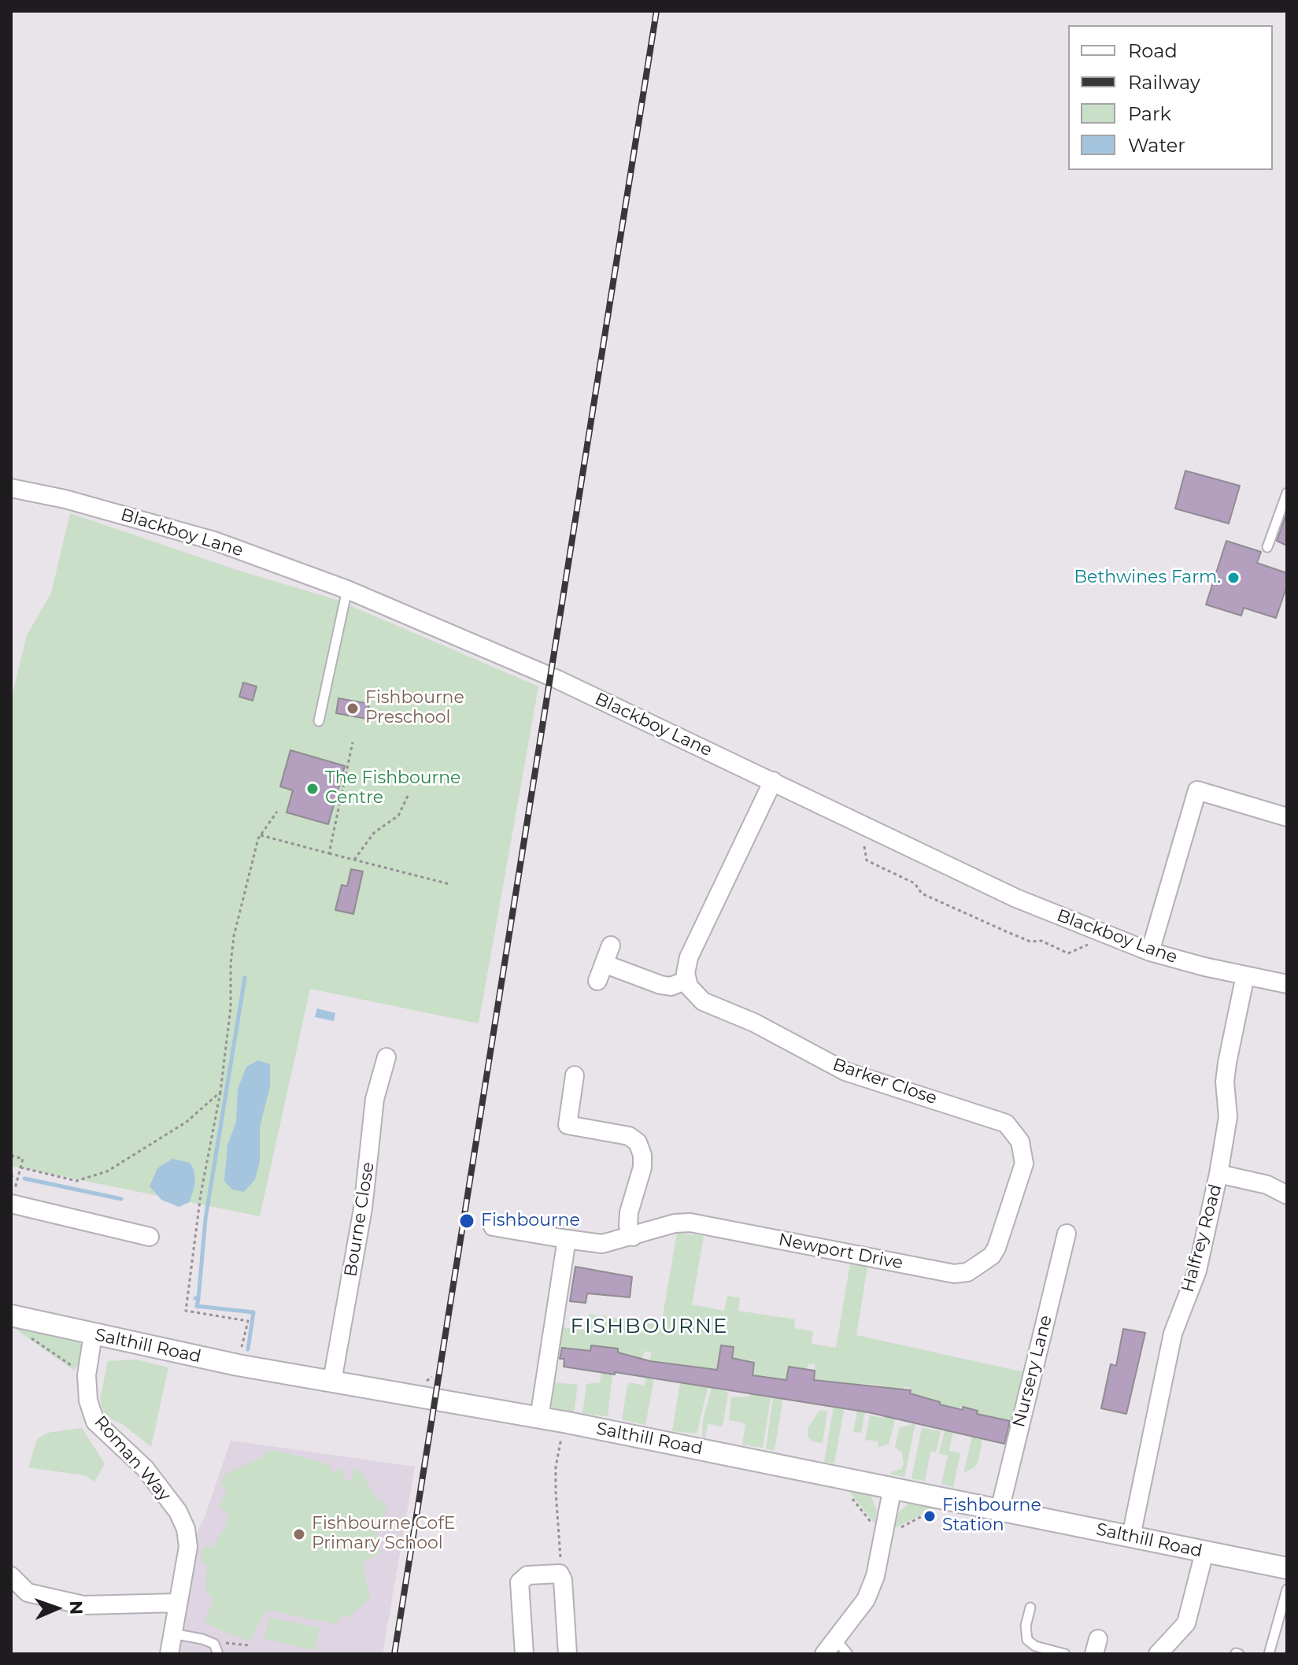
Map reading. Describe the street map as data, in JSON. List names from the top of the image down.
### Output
{
  "streets": {
    "street": [
      "Blackboy Lane",
      "Barker Close",
      "Bourne Close",
      "Halfrey Road",
      "Newport Drive",
      "Salthill Road",
      "Nursery Lane",
      "Roman Way"
    ]
  },
  "crossings": [
    ["Blackboy Lane", "Halfrey Road"],
    ["Barker Close", "Newport Drive"],
    ["Bourne Close", "Salthill Road"],
    ["Halfrey Road", "Salthill Road"],
    ["Salthill Road", "Nursery Lane"],
    ["Salthill Road", "Roman Way"]
  ],
  "districts": ["FISHBOURNE"],
  "places": [
    "Bethwines Farm.",
    "Fishbourne Preschool",
    "The Fishbourne Centre",
    "Fishbourne",
    "Fishbourne Station",
    "Fishbourne CofE Primary School"
  ],
  "legend": [
    "Road",
    "Railway",
    "Park",
    "Water"
  ],
  "north": "right"
}
